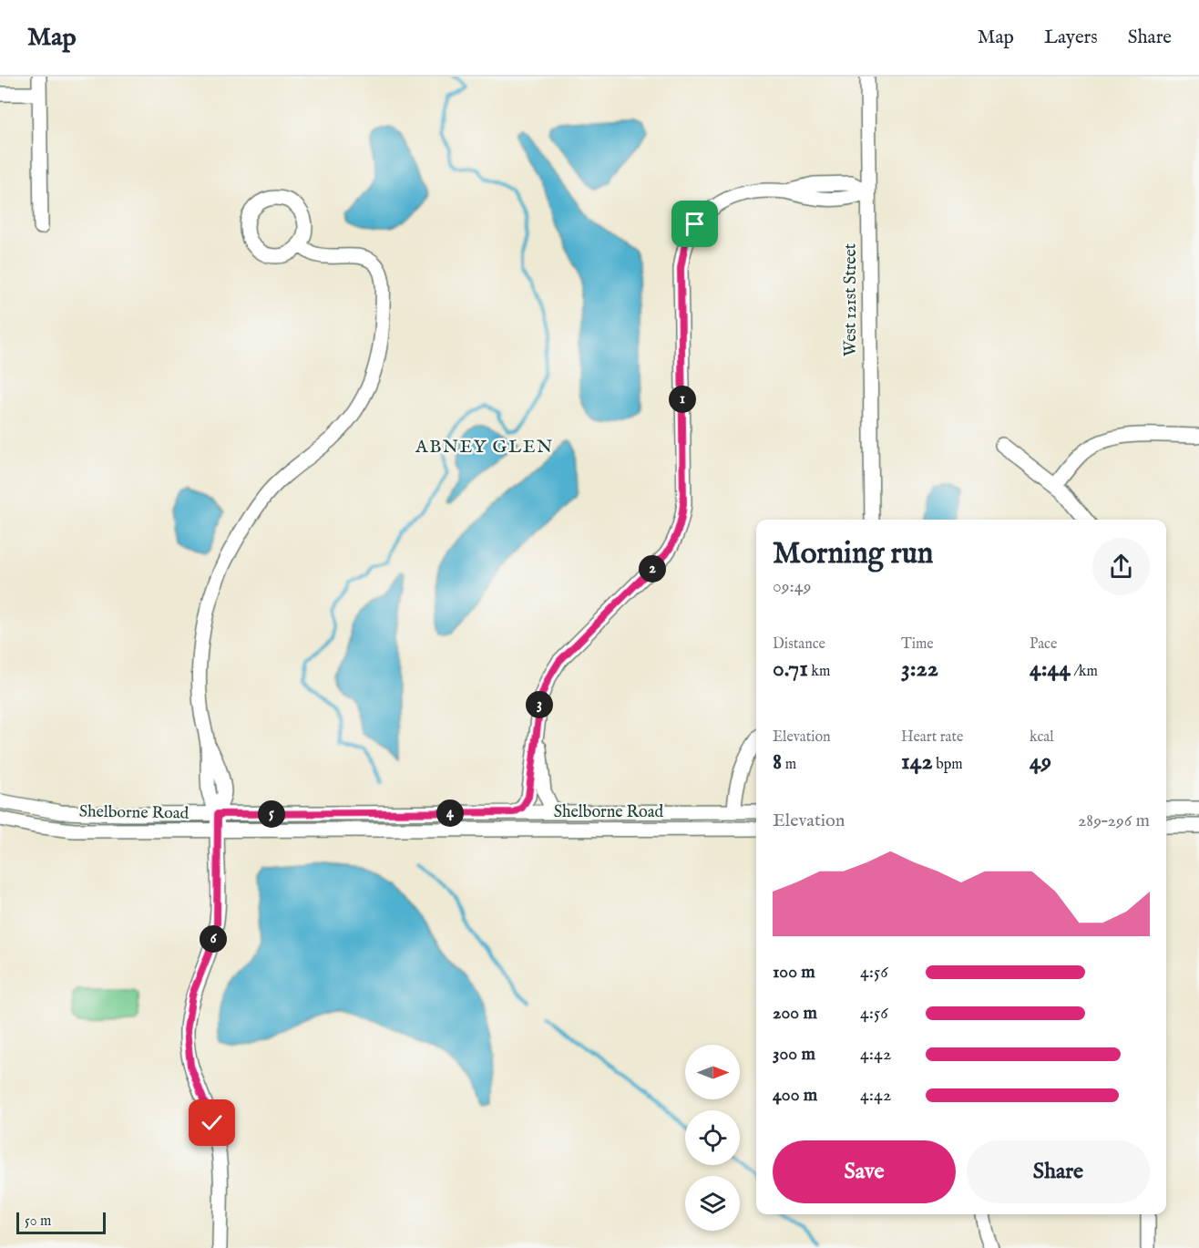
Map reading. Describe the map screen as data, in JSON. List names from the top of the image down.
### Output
{
  "streets": {
    "street": ["West 121st Street", "Shelborne Road"]
  },
  "districts": ["ABNEY GLEN"],
  "scale_bar": "50 m",
  "north": "right",
  "page": {
    "header": "Map",
    "nav": ["Map", "Layers", "Share"],
    "pins": [
      "1",
      "2",
      "3",
      "4",
      "5",
      "6"
    ],
    "heading": ["Morning run", "09:49"],
    "stats": [
      ["Distance", "0.71 km"],
      ["Time", "3:22"],
      ["Pace", "4:44 /km"],
      ["Elevation", "8 m"],
      ["Heart rate", "142 bpm"],
      ["kcal", "49"]
    ],
    "chart": ["Elevation", "289–296 m"],
    "list": [
      {
        "name": "100 m",
        "note": "4:56"
      },
      {
        "name": "200 m",
        "note": "4:56"
      },
      {
        "name": "300 m",
        "note": "4:42"
      },
      {
        "name": "400 m",
        "note": "4:42"
      }
    ],
    "buttons": ["Save", "Share"],
    "scale": "50 m"
  }
}
